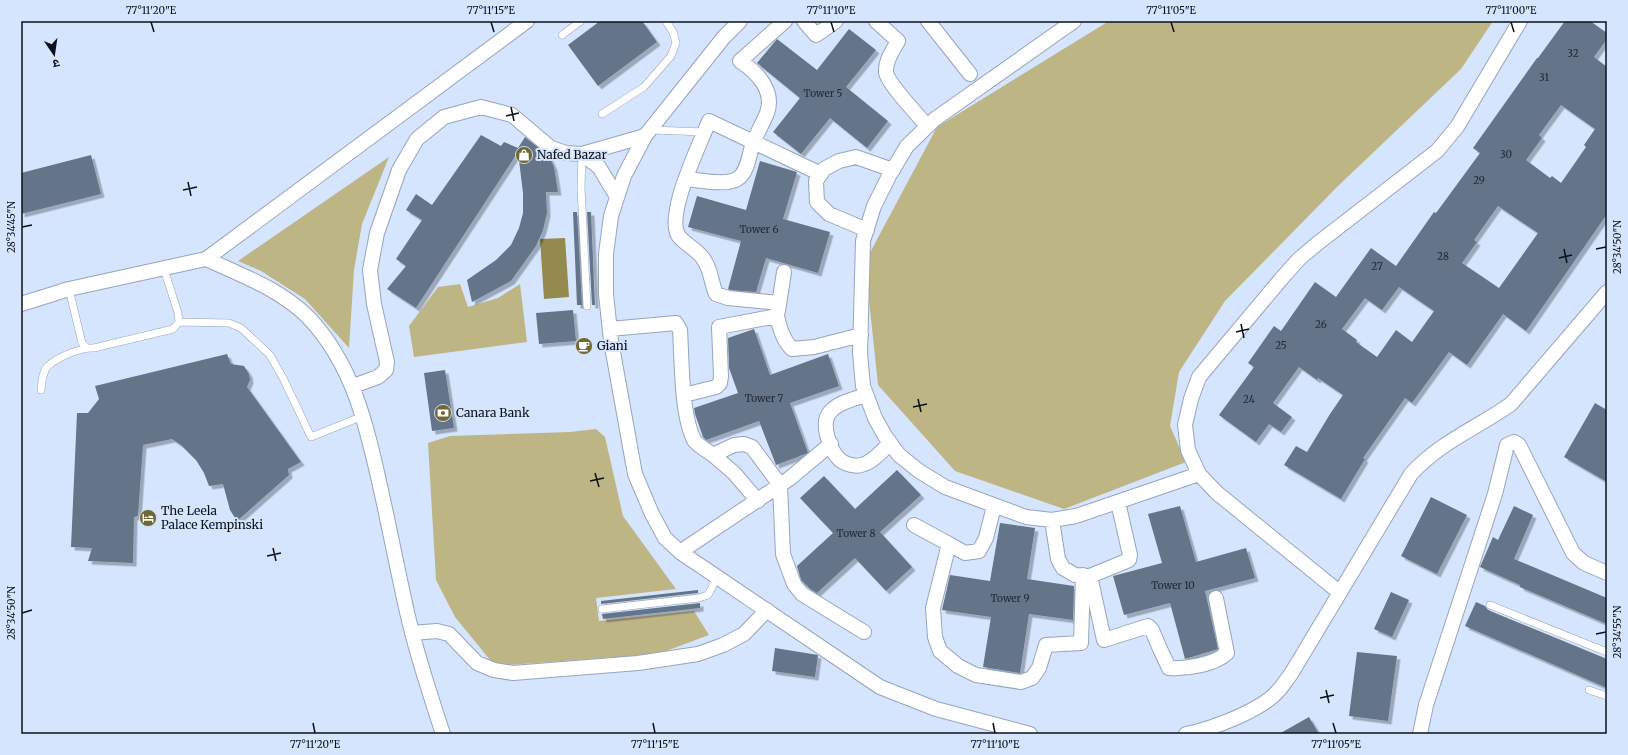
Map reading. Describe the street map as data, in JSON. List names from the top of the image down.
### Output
{
  "places": {
    "shop": ["Nafed Bazar"],
    "cafe": ["Giani"],
    "bank": ["Canara Bank"],
    "hotel": ["The Leela Palace Kempinski"]
  },
  "house_numbers": [
    "32",
    "31",
    "Tower 5",
    "30",
    "29",
    "Tower 6",
    "28",
    "27",
    "26",
    "25",
    "Tower 7",
    "24",
    "Tower 8",
    "Tower 10",
    "Tower 9"
  ],
  "north": "bottom",
  "coordinates": [
    "77°11'20\"E",
    "77°11'15\"E",
    "77°11'10\"E",
    "77°11'05\"E",
    "77°11'00\"E",
    "28°34'45\"N",
    "28°34'50\"N",
    "28°34'55\"N"
  ]
}
